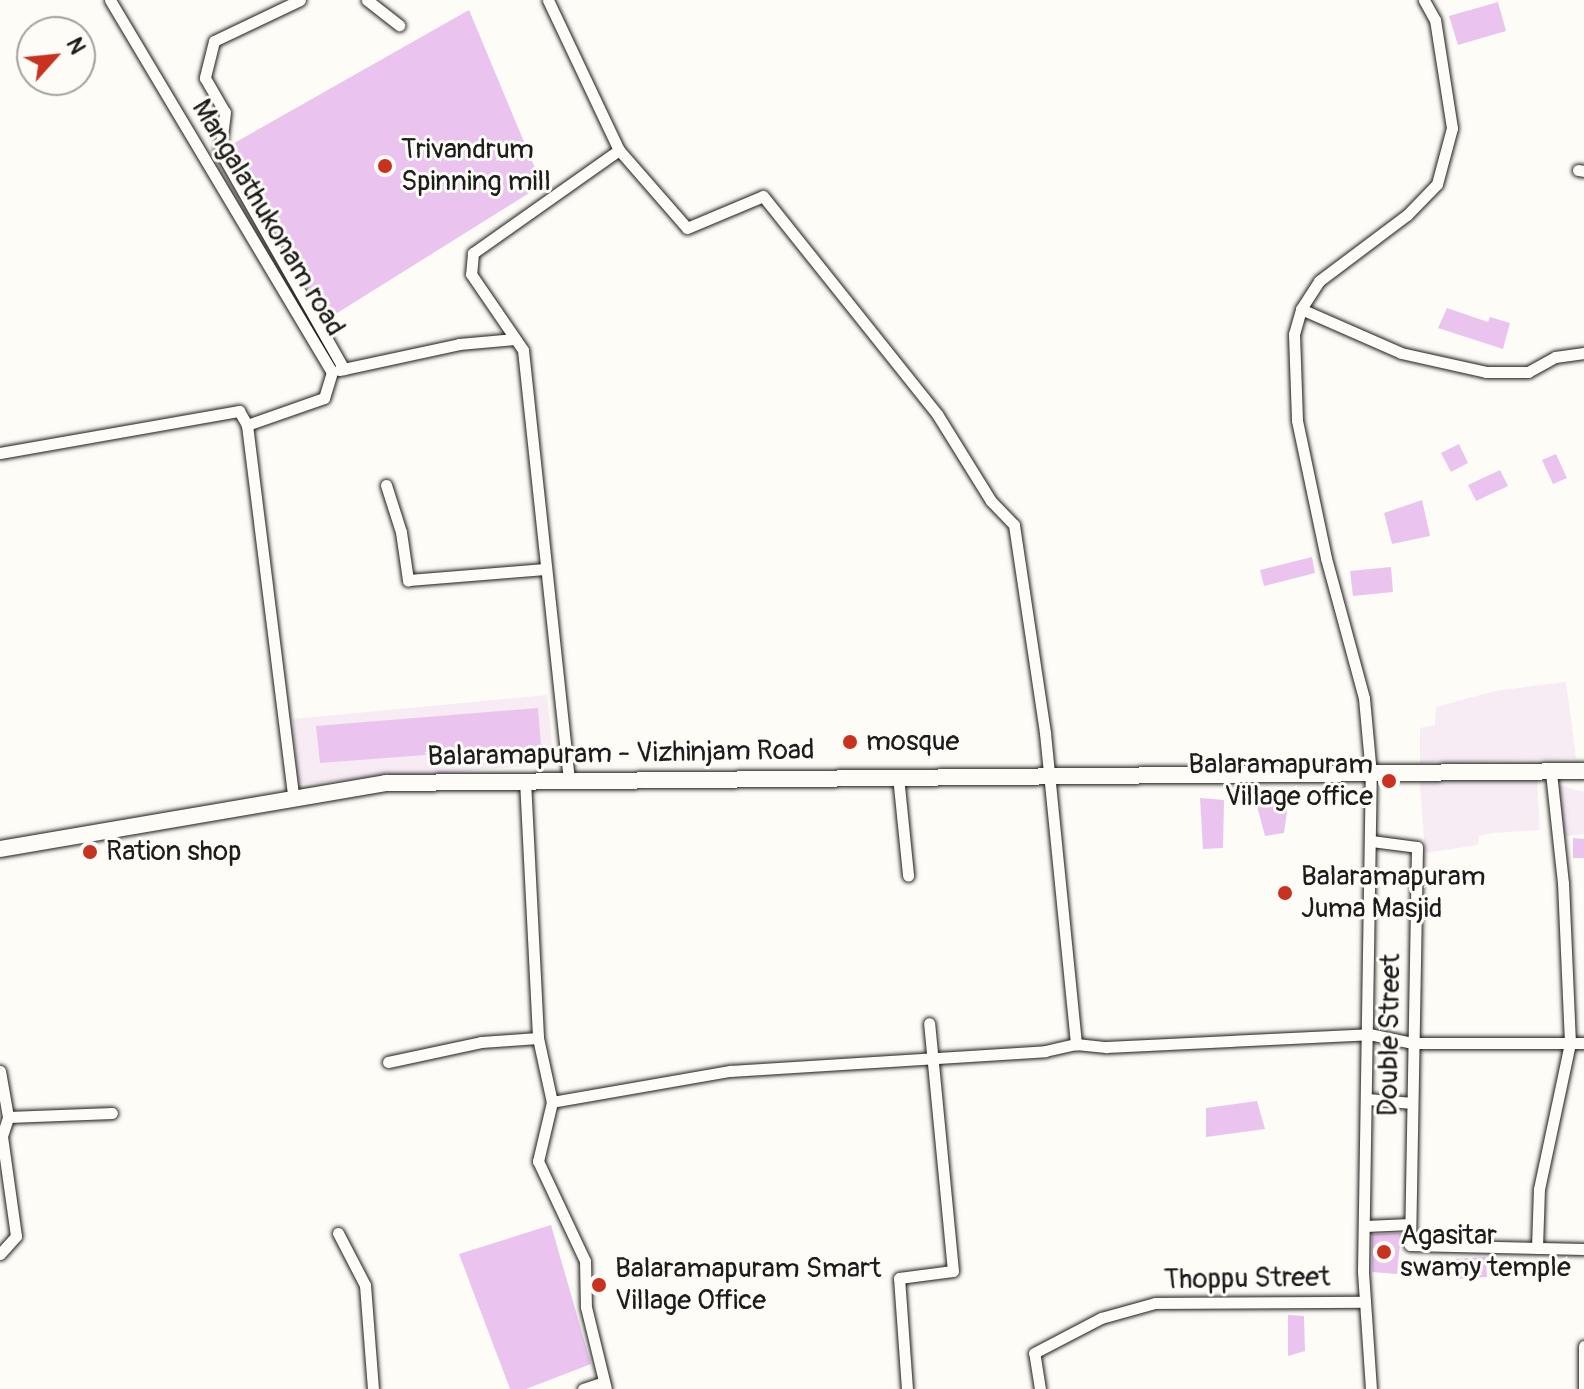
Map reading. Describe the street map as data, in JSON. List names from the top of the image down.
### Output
{
  "streets": {
    "main road": ["Balaramapuram - Vizhinjam Road"],
    "street": ["Mangalathukonam road", "Double Street", "Thoppu Street"]
  },
  "places": [
    "Trivandrum Spinning mill",
    "mosque",
    "Balaramapuram Village office",
    "Ration shop",
    "Balaramapuram Juma Masjid",
    "Agasitar swamy temple",
    "Balaramapuram Smart Village Office"
  ],
  "north": "top right"
}
